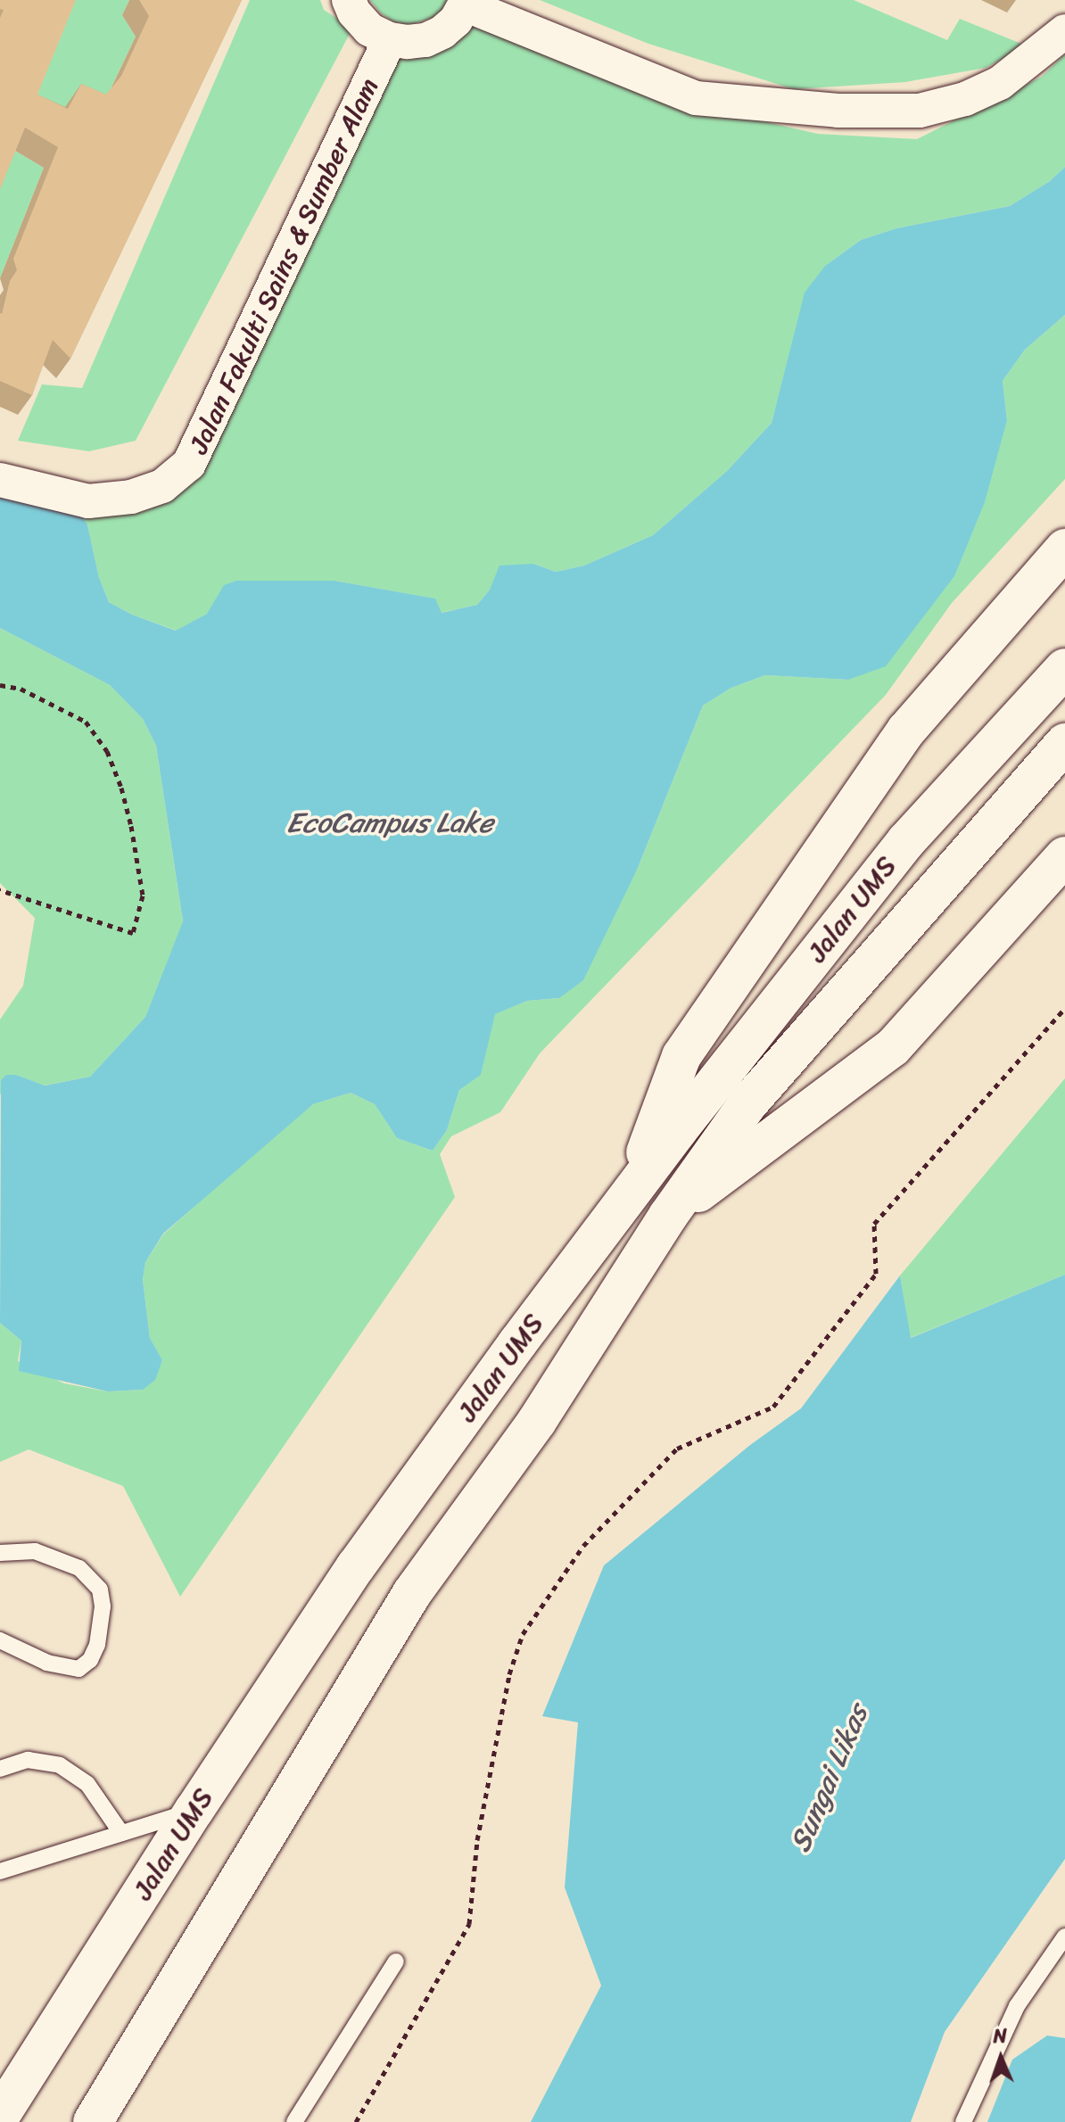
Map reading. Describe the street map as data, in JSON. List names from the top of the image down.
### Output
{
  "streets": {
    "highway": ["Jalan UMS"],
    "street": ["Jalan Fakulti Sains & Sumber Alam"]
  },
  "water": ["EcoCampus Lake", "Sungai Likas"],
  "north": "top"
}
